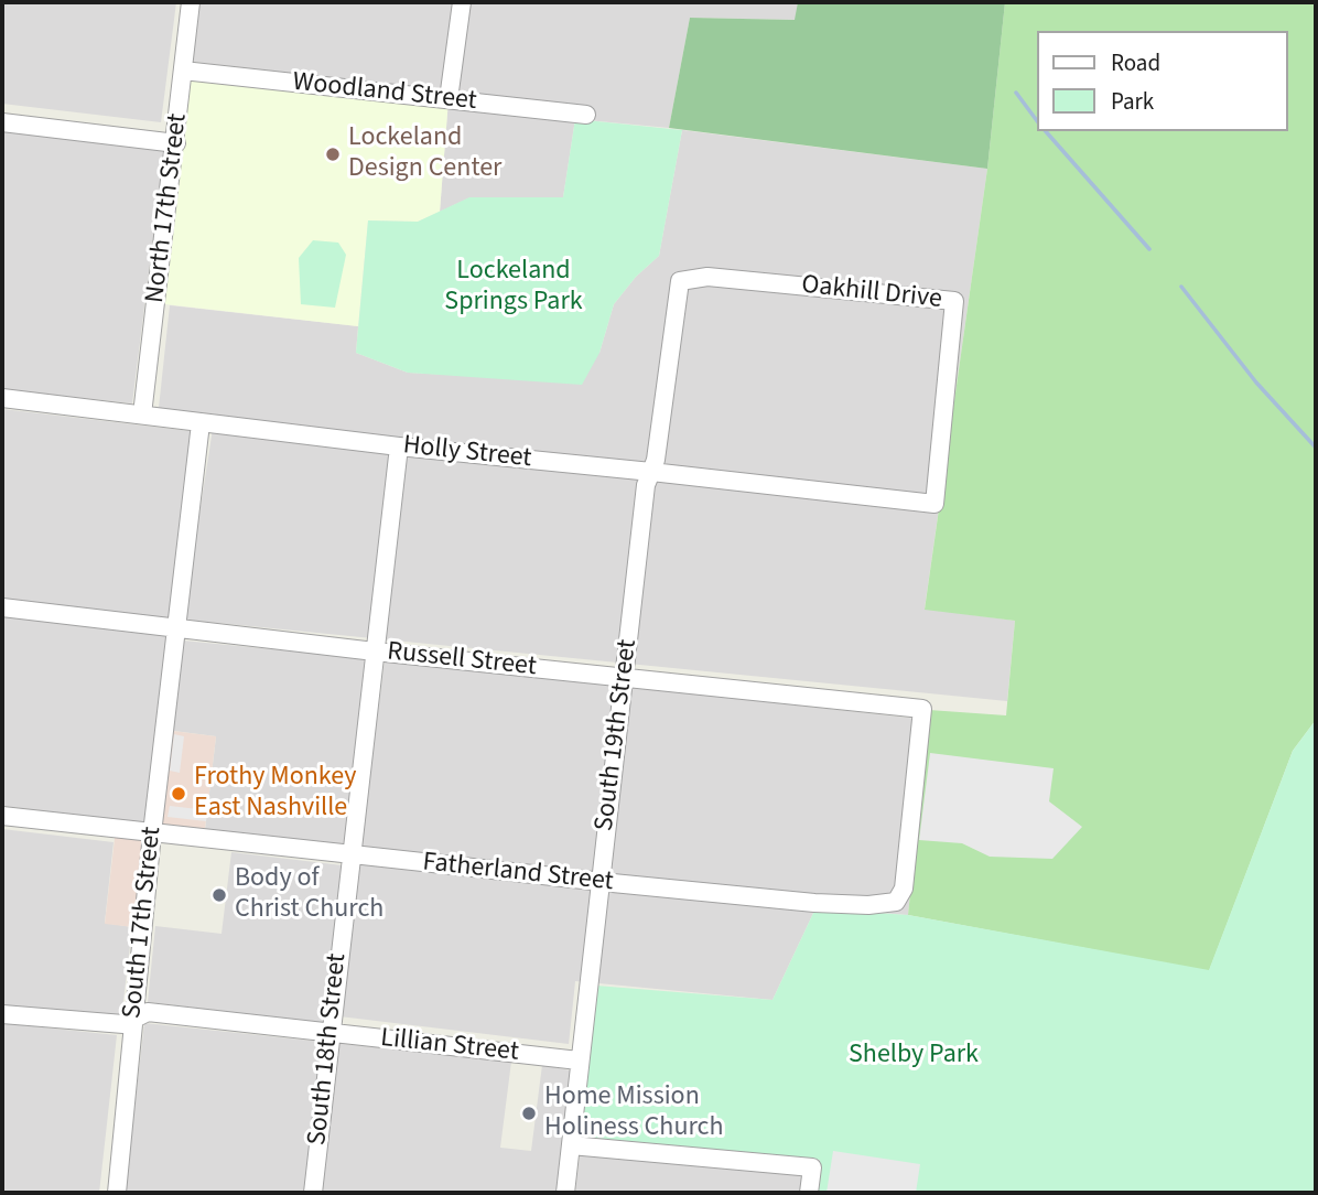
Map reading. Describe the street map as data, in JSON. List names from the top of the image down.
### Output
{
  "streets": {
    "street": [
      "Woodland Street",
      "North 17th Street",
      "Oakhill Drive",
      "Holly Street",
      "Russell Street",
      "South 19th Street",
      "Fatherland Street",
      "South 17th Street",
      "Lillian Street",
      "South 18th Street"
    ]
  },
  "crossings": [
    ["Woodland Street", "North 17th Street"],
    ["North 17th Street", "Holly Street"],
    ["Oakhill Drive", "Holly Street"],
    ["Oakhill Drive", "South 19th Street"],
    ["Holly Street", "South 19th Street"],
    ["Holly Street", "South 17th Street"],
    ["Holly Street", "South 18th Street"],
    ["Russell Street", "South 19th Street"],
    ["Russell Street", "Fatherland Street"],
    ["Russell Street", "South 17th Street"],
    ["Russell Street", "South 18th Street"],
    ["South 19th Street", "Fatherland Street"],
    ["South 19th Street", "Lillian Street"],
    ["Fatherland Street", "South 17th Street"],
    ["Fatherland Street", "South 18th Street"],
    ["South 17th Street", "Lillian Street"],
    ["Lillian Street", "South 18th Street"]
  ],
  "parks": ["Lockeland Springs Park", "Shelby Park"],
  "places": [
    "Lockeland Design Center",
    "Frothy Monkey East Nashville",
    "Body of Christ Church",
    "Home Mission Holiness Church"
  ],
  "legend": ["Road", "Park"]
}
